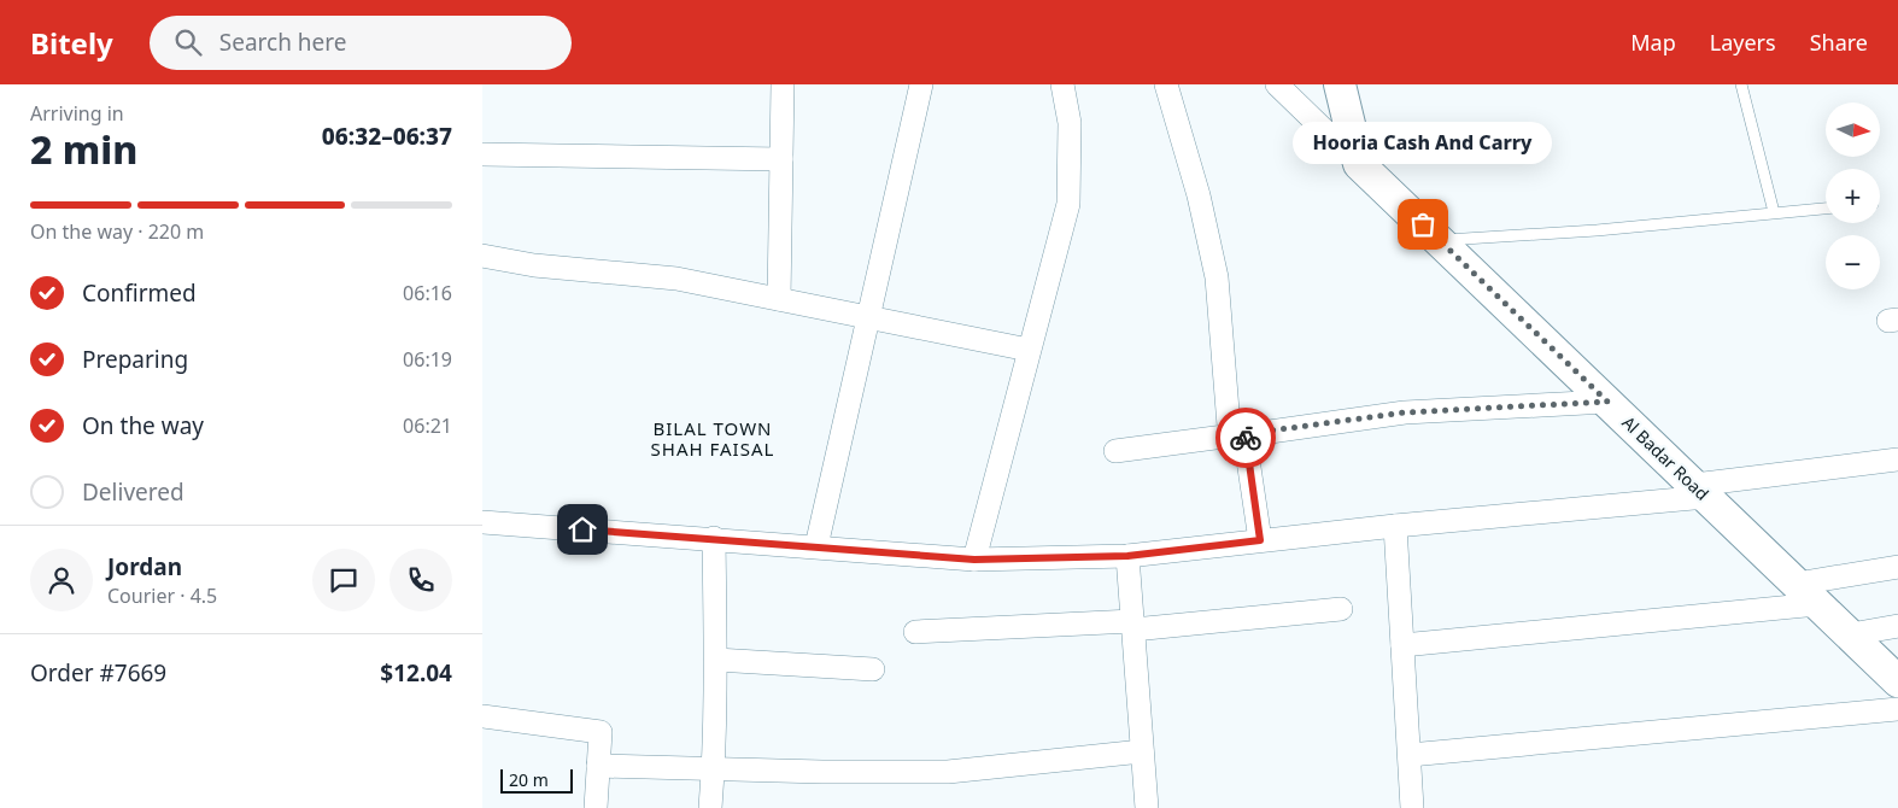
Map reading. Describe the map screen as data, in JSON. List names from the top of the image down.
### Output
{
  "streets": {
    "street": ["Al Badar Road"]
  },
  "districts": ["BILAL TOWN SHAH FAISAL"],
  "places": ["Hooria Cash And Carry"],
  "scale_bar": "20 m",
  "north": "right",
  "page": {
    "header": "Bitely",
    "search": "Search here",
    "nav": ["Map", "Layers", "Share"],
    "heading": ["2 min", "Arriving in", "06:32–06:37"],
    "panel": [
      "Jordan",
      "Courier · 4.5",
      "Order #7669",
      "$12.04"
    ],
    "map_buttons": ["+", "−"],
    "bubble": "Hooria Cash And Carry",
    "bar": "On the way · 220 m",
    "list": [
      ["Confirmed", "06:16"],
      ["Preparing", "06:19"],
      ["On the way", "06:21"],
      "Delivered"
    ],
    "scale": "20 m"
  }
}
